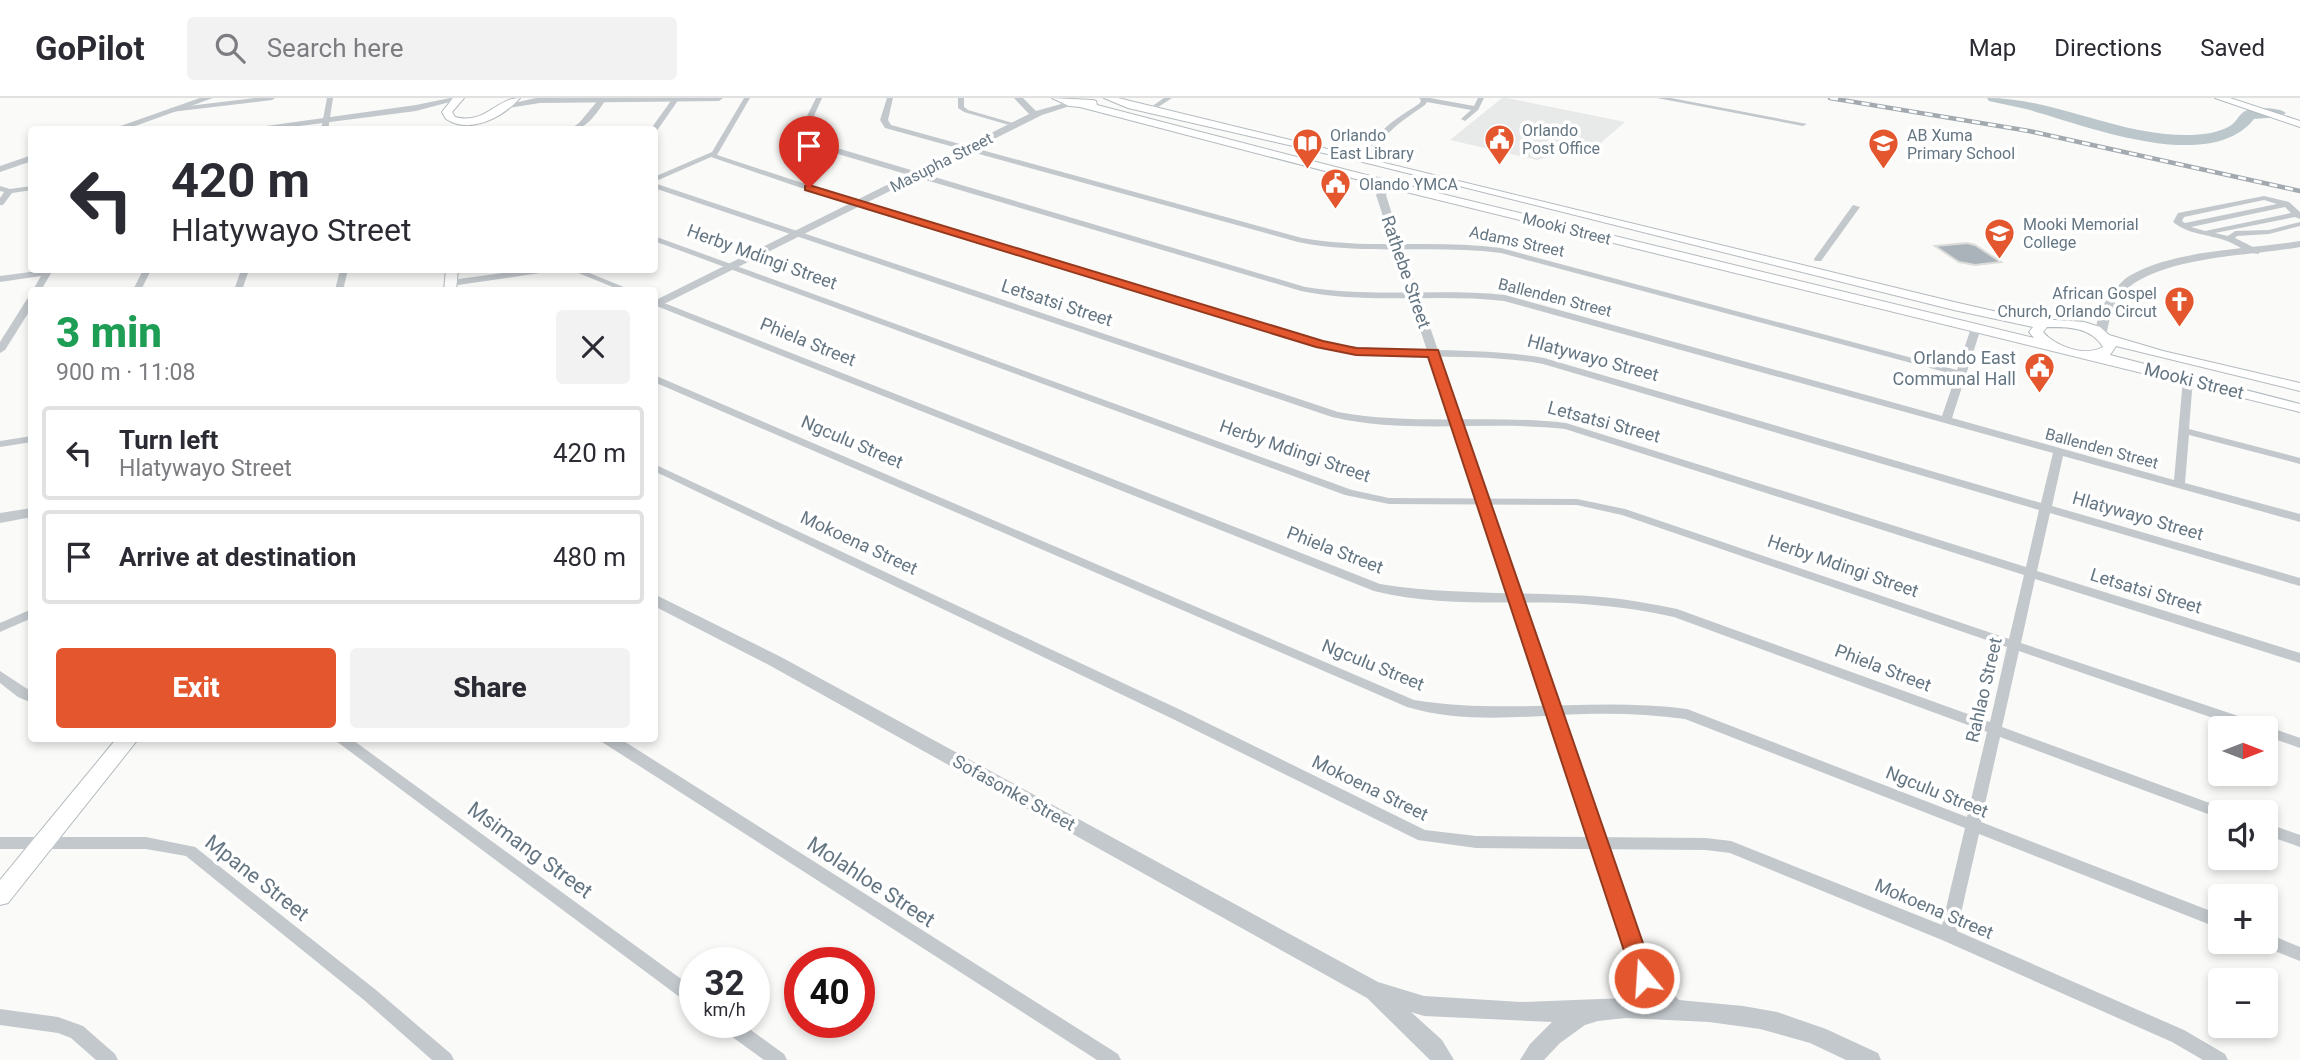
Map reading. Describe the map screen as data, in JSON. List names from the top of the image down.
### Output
{
  "streets": {
    "main road": ["Mooki Street"],
    "street": [
      "Masupha Street",
      "Adams Street",
      "Herby Mdingi Street",
      "Rathebe Street",
      "Ballenden Street",
      "Letsatsi Street",
      "Phiela Street",
      "Hlatywayo Street",
      "Ngculu Street",
      "Mokoena Street",
      "Rahlao Street",
      "Sofasonke Street",
      "Msimang Street",
      "Mpane Street",
      "Molahloe Street"
    ]
  },
  "crossings": [
    ["Masupha Street", "Mooki Street"],
    ["Masupha Street", "Adams Street"],
    ["Masupha Street", "Herby Mdingi Street"],
    ["Masupha Street", "Ballenden Street"],
    ["Masupha Street", "Letsatsi Street"],
    ["Masupha Street", "Hlatywayo Street"],
    ["Mooki Street", "Rathebe Street"],
    ["Adams Street", "Rathebe Street"],
    ["Herby Mdingi Street", "Rathebe Street"],
    ["Herby Mdingi Street", "Rahlao Street"],
    ["Rathebe Street", "Ballenden Street"],
    ["Rathebe Street", "Letsatsi Street"],
    ["Rathebe Street", "Phiela Street"],
    ["Rathebe Street", "Hlatywayo Street"],
    ["Rathebe Street", "Ngculu Street"],
    ["Rathebe Street", "Mokoena Street"],
    ["Ballenden Street", "Rahlao Street"],
    ["Letsatsi Street", "Rahlao Street"],
    ["Phiela Street", "Rahlao Street"],
    ["Hlatywayo Street", "Rahlao Street"],
    ["Ngculu Street", "Rahlao Street"],
    ["Mokoena Street", "Rahlao Street"]
  ],
  "places": {
    "public building": ["Orlando Post Office", "Olando YMCA", "Orlando East Communal Hall"],
    "library": ["Orlando East Library"],
    "school or university": ["AB Xuma Primary School", "Mooki Memorial College"],
    "church": ["African Gospel Church, Orlando Circut"]
  },
  "north": "right",
  "page": {
    "header": "GoPilot",
    "search": "Search here",
    "nav": ["Map", "Directions", "Saved"],
    "turn": ["420 m", "Hlatywayo Street"],
    "heading": ["3 min", "900 m · 11:08"],
    "list": [
      {
        "name": "Turn left",
        "note": "Hlatywayo Street",
        "value": "420 m"
      },
      {
        "name": "Arrive at destination",
        "value": "480 m"
      }
    ],
    "buttons": ["Exit", "Share"],
    "map_buttons": ["+", "−"],
    "speed": "32 km/h",
    "limit": "40"
  }
}
